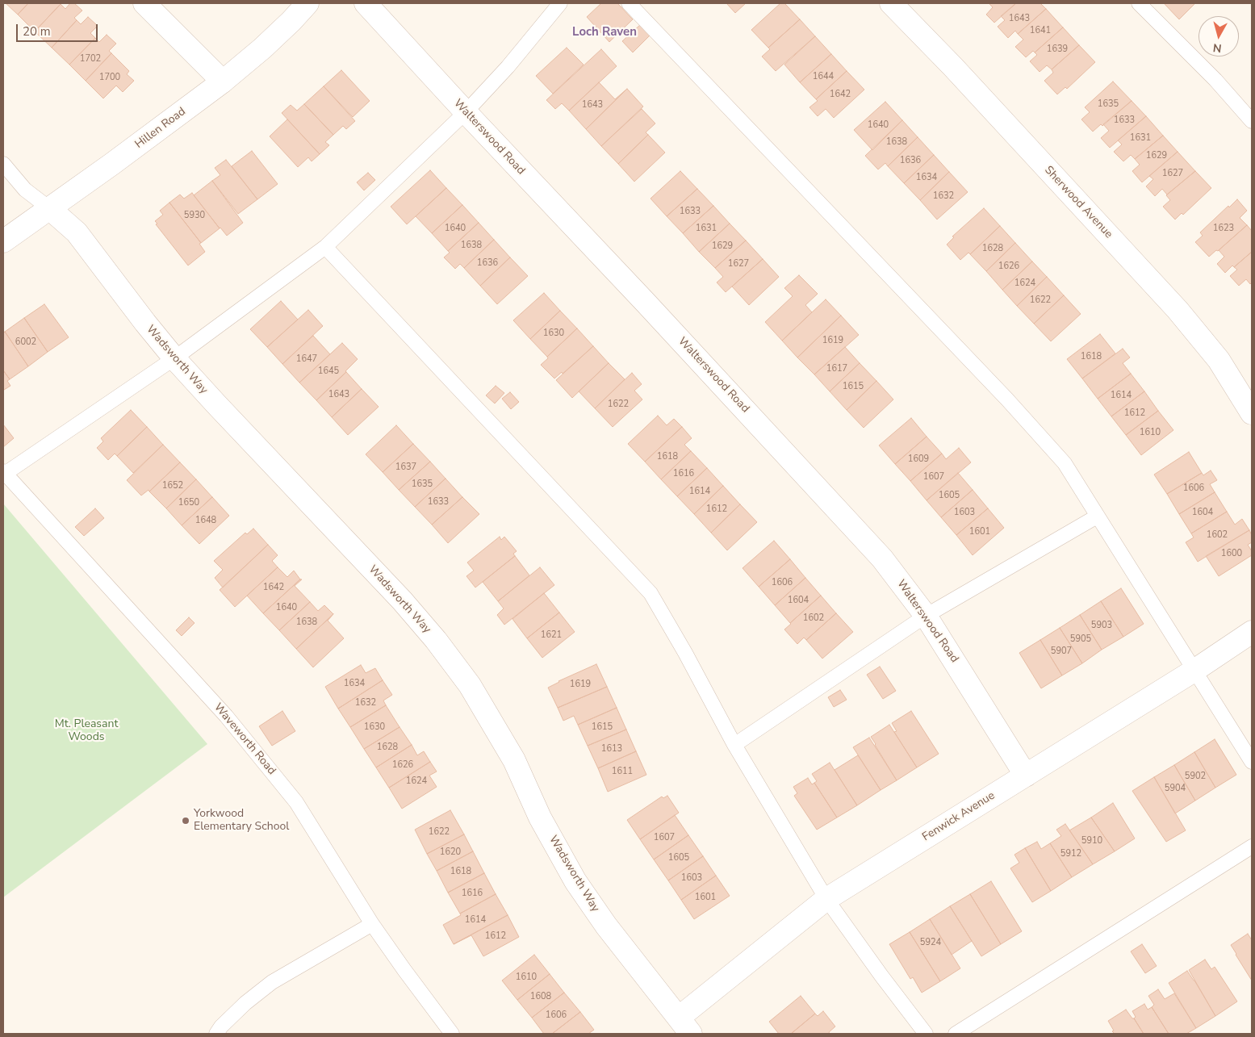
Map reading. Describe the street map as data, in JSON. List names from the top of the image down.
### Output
{
  "streets": {
    "street": [
      "Hillen Road",
      "Walterswood Road",
      "Sherwood Avenue",
      "Wadsworth Way",
      "Fenwick Avenue"
    ],
    "lane": ["Waveworth Road"]
  },
  "crossings": [
    ["Hillen Road", "Wadsworth Way"],
    ["Walterswood Road", "Fenwick Avenue"],
    ["Wadsworth Way", "Fenwick Avenue"]
  ],
  "districts": ["Loch Raven"],
  "parks": ["Mt. Pleasant Woods"],
  "places": ["Yorkwood Elementary School"],
  "house_numbers": [
    "1643",
    "1641",
    "1639",
    "1702",
    "1644",
    "1700",
    "1642",
    "1635",
    "1643",
    "1633",
    "1640",
    "1631",
    "1638",
    "1629",
    "1636",
    "1627",
    "1634",
    "1632",
    "1633",
    "5930",
    "1640",
    "1631",
    "1623",
    "1638",
    "1629",
    "1628",
    "1636",
    "1627",
    "1626",
    "1624",
    "1622",
    "1630",
    "1619",
    "6002",
    "1618",
    "1647",
    "1617",
    "1645",
    "1615",
    "1643",
    "1614",
    "1622",
    "1612",
    "1610",
    "1618",
    "1609",
    "1637",
    "1616",
    "1607",
    "1635",
    "1652",
    "1606",
    "1614",
    "1605",
    "1633",
    "1650",
    "1612",
    "1603",
    "1604",
    "1648",
    "1601",
    "1602",
    "1600",
    "1606",
    "1642",
    "1604",
    "1640",
    "1602",
    "1638",
    "5903",
    "1621",
    "5905",
    "5907",
    "1634",
    "1619",
    "1632",
    "1630",
    "1615",
    "1628",
    "1613",
    "1626",
    "1611",
    "5902",
    "1624",
    "5904",
    "1622",
    "1607",
    "5910",
    "1620",
    "5912",
    "1605",
    "1618",
    "1603",
    "1616",
    "1601",
    "1614",
    "1612",
    "5924",
    "1610",
    "1608",
    "1606"
  ],
  "scale_bar": "20 m",
  "north": "bottom"
}
